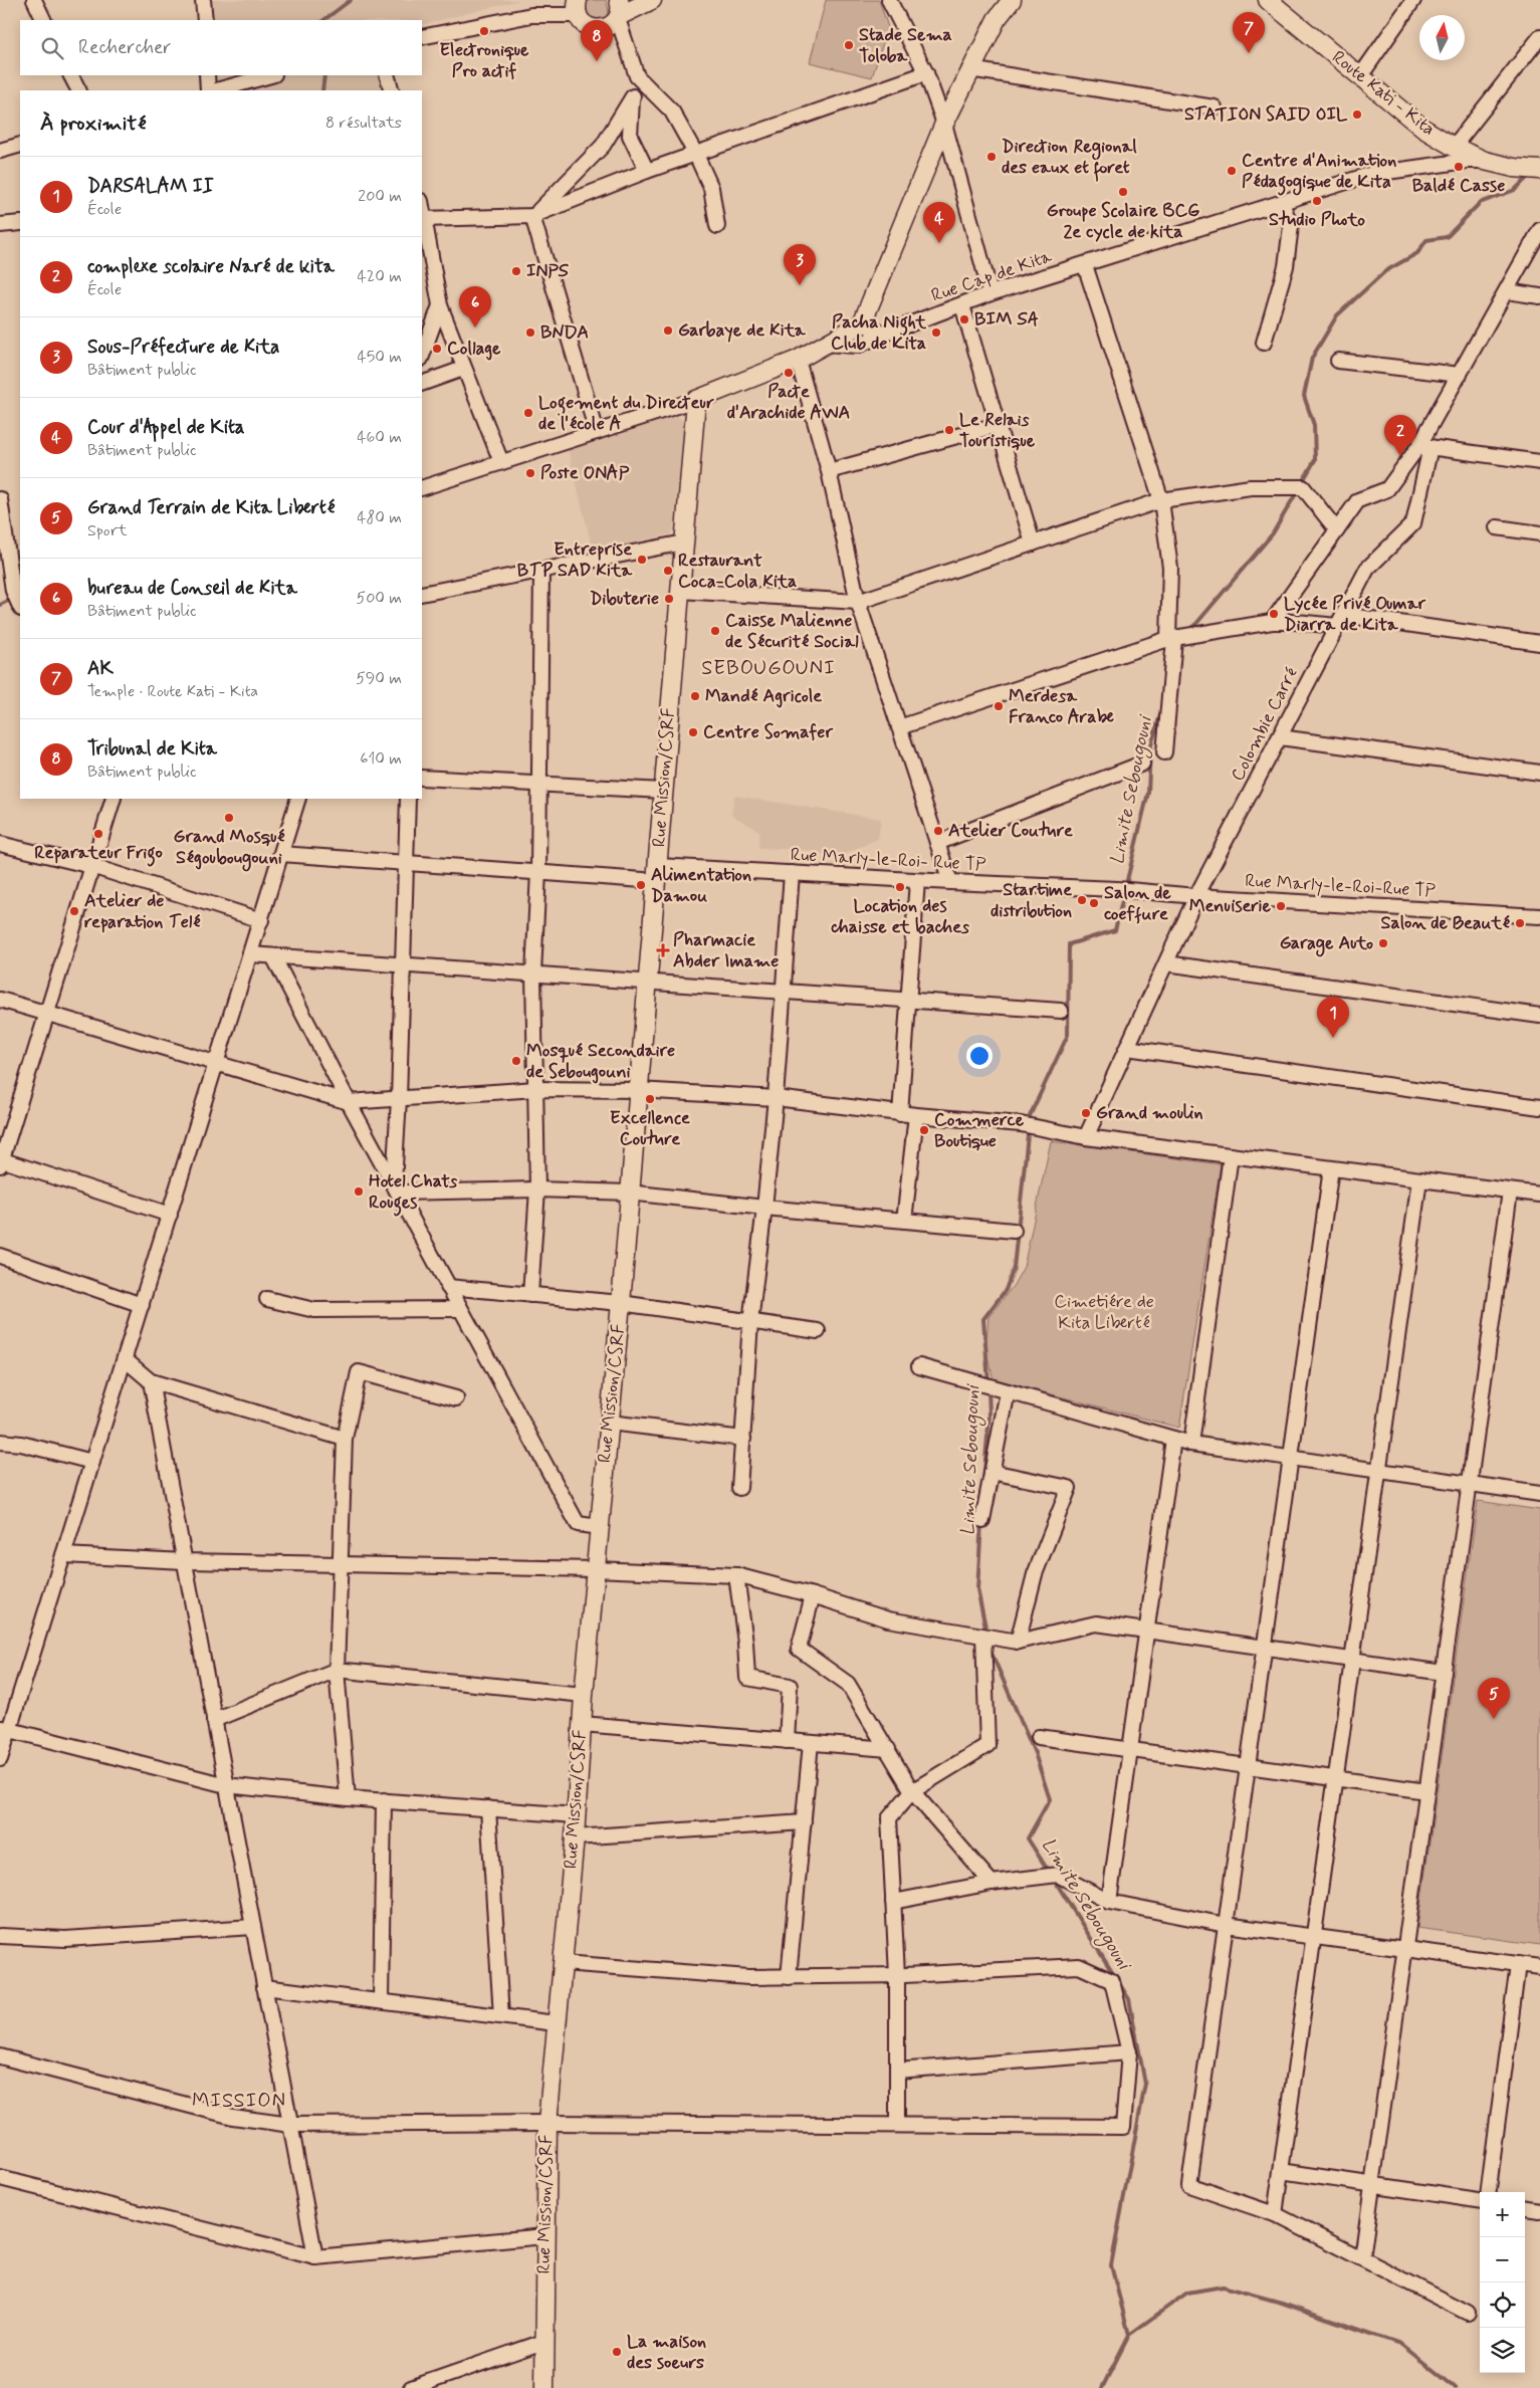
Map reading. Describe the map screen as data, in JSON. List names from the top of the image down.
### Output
{
  "streets": {
    "main road": ["Route Kati - Kita", "Rue Mission/CSRF"],
    "street": [
      "Rue Cap de Kita",
      "Colombie Carré",
      "Rue Marly-le-Roi- Rue TP",
      "Rue Marly-le-Roi-Rue TP"
    ]
  },
  "crossings": [
    ["Route Kati - Kita", "Rue Cap de Kita"],
    ["Colombie Carré", "Rue Marly-le-Roi-Rue TP"],
    ["Rue Mission/CSRF", "Rue Marly-le-Roi- Rue TP"],
    ["Rue Marly-le-Roi- Rue TP", "Rue Marly-le-Roi-Rue TP"]
  ],
  "districts": ["SEBOUGOUNI", "MISSION"],
  "water": ["Limite Sebougouni"],
  "parks": ["Cimetiére de Kita Liberté"],
  "places": {
    "other": [
      "Electronique Pro actif",
      "Stade Sema Toloba",
      "STATION SAID OIL",
      "Direction Regional des eaux et foret",
      "Baldé Casse",
      "Centre d'Animation Pédagogique de Kita",
      "Groupe Scolaire BCG 2e cycle de kita",
      "Studio Photo",
      "INPS",
      "BIM SA",
      "Garbaye de Kita",
      "BNDA",
      "Pacha Night Club de Kita",
      "Collage",
      "Pacte d'Arachide AWA",
      "Logement du Directeur de l'école A",
      "Le Relais Touristique",
      "Poste ONAP",
      "Entreprise BTP SAD Kita",
      "Restaurant Coca-Cola Kita",
      "Dibuterie",
      "Lycée Privé Oumar Diarra de Kita",
      "Caisse Malienne de Sécurité Social",
      "Mandé Agricole",
      "Merdesa Franco Arabe",
      "Centre Somafer",
      "Grand Mosqué Ségoubougouni",
      "Atelier Couture",
      "Reparateur Frigo",
      "Alimentation Damou",
      "Location des chaisse et baches",
      "Startime distribution",
      "Salon de coeffure",
      "Menuiserie",
      "Atelier de reparation Telé",
      "Salon de Beauté",
      "Garage Auto",
      "Mosqué Secondaire de Sebougouni",
      "Excellence Couture",
      "Grand moulin",
      "Commerce Boutique",
      "Hotel Chats Rouges",
      "La maison des soeurs"
    ],
    "health": ["Pharmacie Abder Imame"]
  },
  "north": "top",
  "page": {
    "pins": [
      "7",
      "8",
      "4",
      "3",
      "6",
      "2",
      "1",
      "5"
    ],
    "search": "Rechercher",
    "heading": ["À proximité", "8 résultats"],
    "list": [
      {
        "mark": "1",
        "name": "DARSALAM II",
        "note": "École",
        "value": "200 m"
      },
      {
        "mark": "2",
        "name": "complexe scolaire Naré de kita",
        "note": "École",
        "value": "420 m"
      },
      {
        "mark": "3",
        "name": "Sous-Préfecture de Kita",
        "note": "Bâtiment public",
        "value": "450 m"
      },
      {
        "mark": "4",
        "name": "Cour d'Appel de Kita",
        "note": "Bâtiment public",
        "value": "460 m"
      },
      {
        "mark": "5",
        "name": "Grand Terrain de Kita Liberté",
        "note": "Sport",
        "value": "480 m"
      },
      {
        "mark": "6",
        "name": "bureau de Conseil de Kita",
        "note": "Bâtiment public",
        "value": "500 m"
      },
      {
        "mark": "7",
        "name": "AK",
        "note": "Temple · Route Kati - Kita",
        "value": "590 m"
      },
      {
        "mark": "8",
        "name": "Tribunal de Kita",
        "note": "Bâtiment public",
        "value": "610 m"
      }
    ],
    "map_buttons": ["+", "−"]
  }
}
